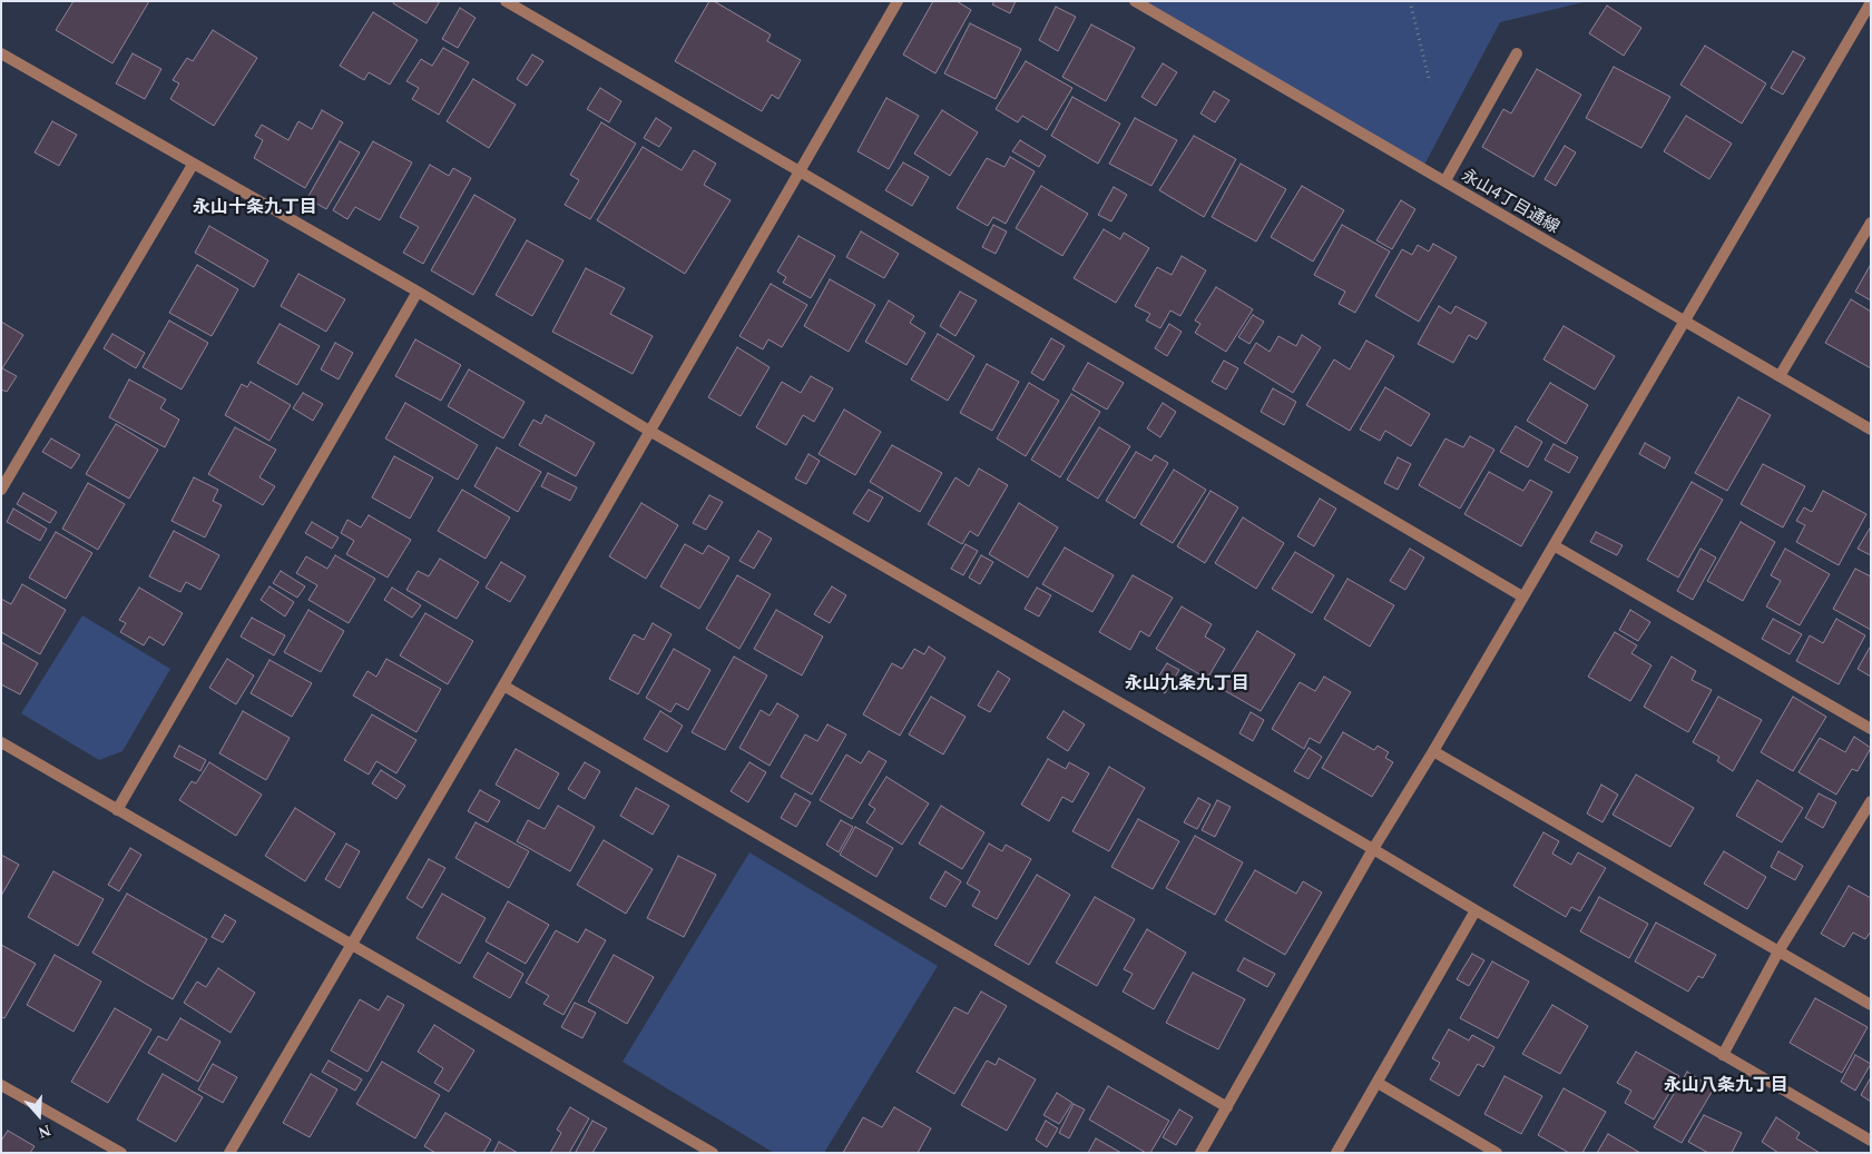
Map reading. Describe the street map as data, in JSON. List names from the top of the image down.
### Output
{
  "streets": {
    "street": ["永山4丁目通線"]
  },
  "districts": ["永山十条九丁目", "永山九条九丁目", "永山八条九丁目"],
  "north": "bottom"
}
